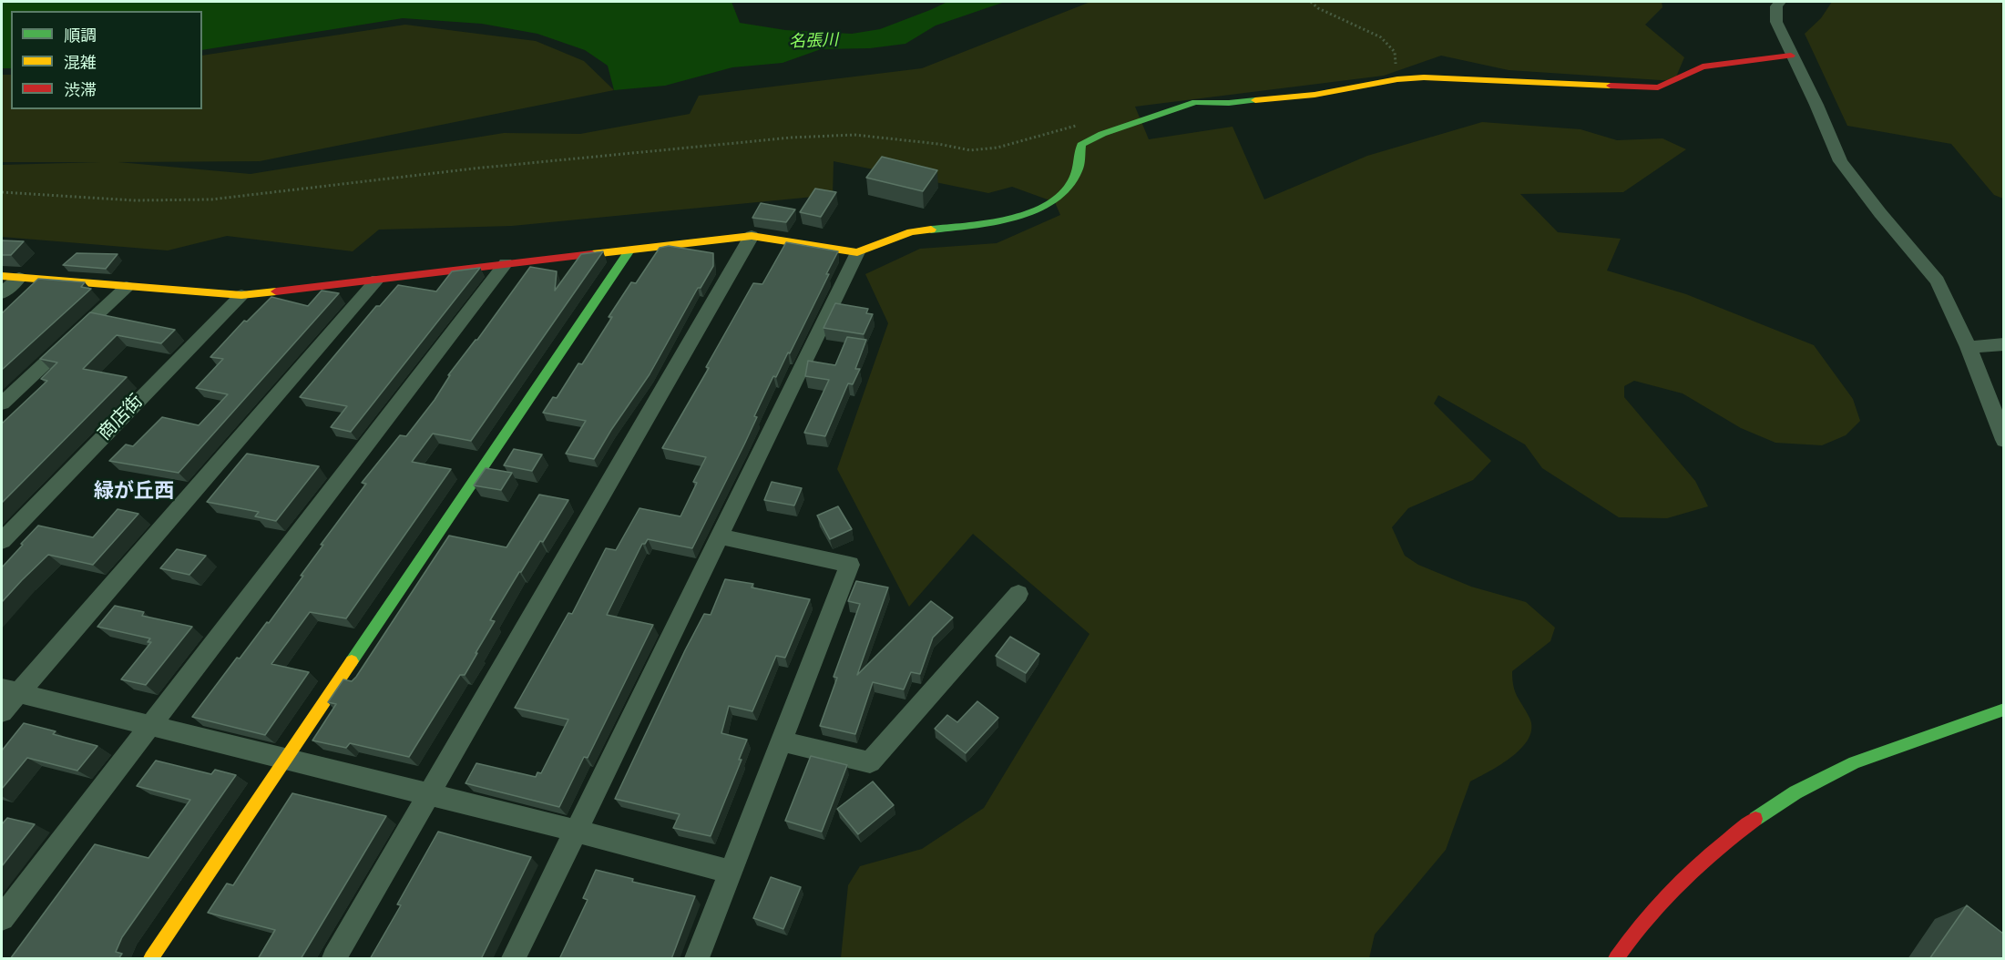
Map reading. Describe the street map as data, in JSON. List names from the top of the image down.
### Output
{
  "streets": {
    "street": ["商店街"]
  },
  "districts": ["緑が丘西"],
  "water": ["名張川"],
  "legend": ["順調", "混雑", "渋滞"]
}
